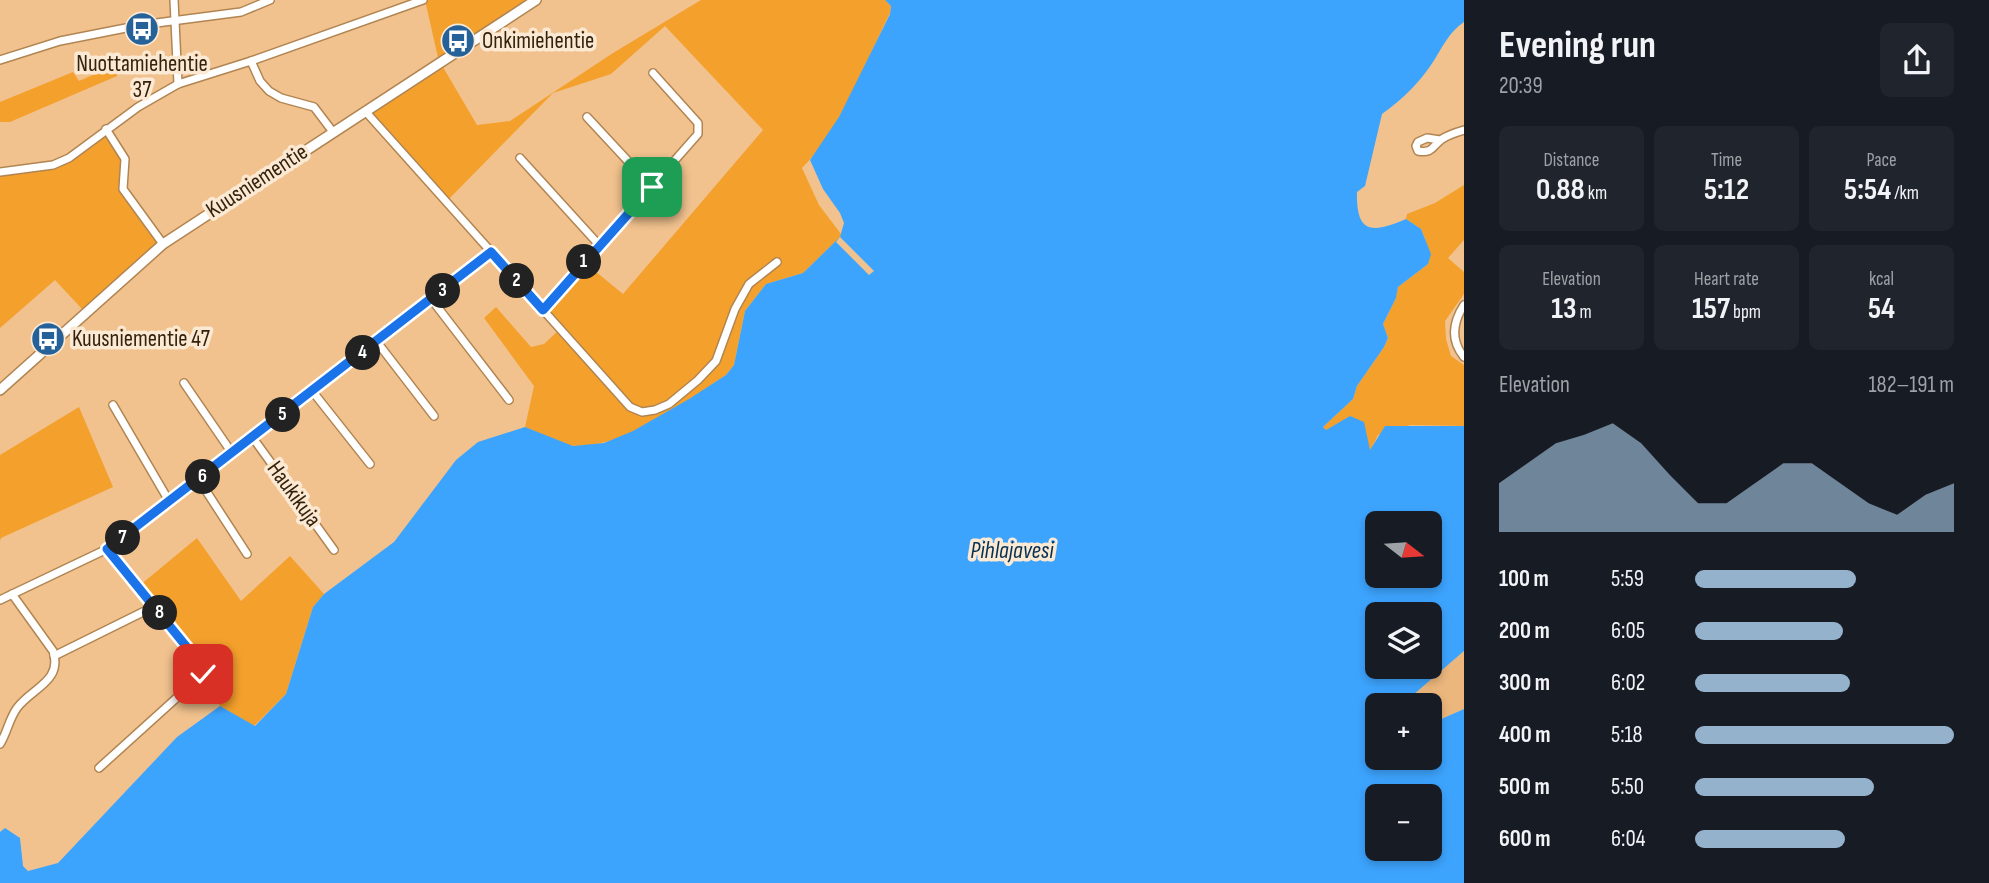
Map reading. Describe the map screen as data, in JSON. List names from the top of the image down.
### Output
{
  "streets": {
    "street": ["Kuusniementie", "Haukikuja"]
  },
  "water": ["Pihlajavesi"],
  "places": {
    "bus stop": ["Nuottamiehentie 37", "Onkimiehentie", "Kuusniementie 47"]
  },
  "north": "right",
  "page": {
    "heading": ["Evening run", "20:39"],
    "stats": [
      ["Distance", "0.88 km"],
      ["Time", "5:12"],
      ["Pace", "5:54 /km"],
      ["Elevation", "13 m"],
      ["Heart rate", "157 bpm"],
      ["kcal", "54"]
    ],
    "pins": [
      "1",
      "2",
      "3",
      "4",
      "5",
      "6",
      "7",
      "8"
    ],
    "chart": ["Elevation", "182–191 m"],
    "map_buttons": ["+", "−"],
    "list": [
      {
        "name": "100 m",
        "note": "5:59"
      },
      {
        "name": "200 m",
        "note": "6:05"
      },
      {
        "name": "300 m",
        "note": "6:02"
      },
      {
        "name": "400 m",
        "note": "5:18"
      },
      {
        "name": "500 m",
        "note": "5:50"
      },
      {
        "name": "600 m",
        "note": "6:04"
      }
    ]
  }
}
